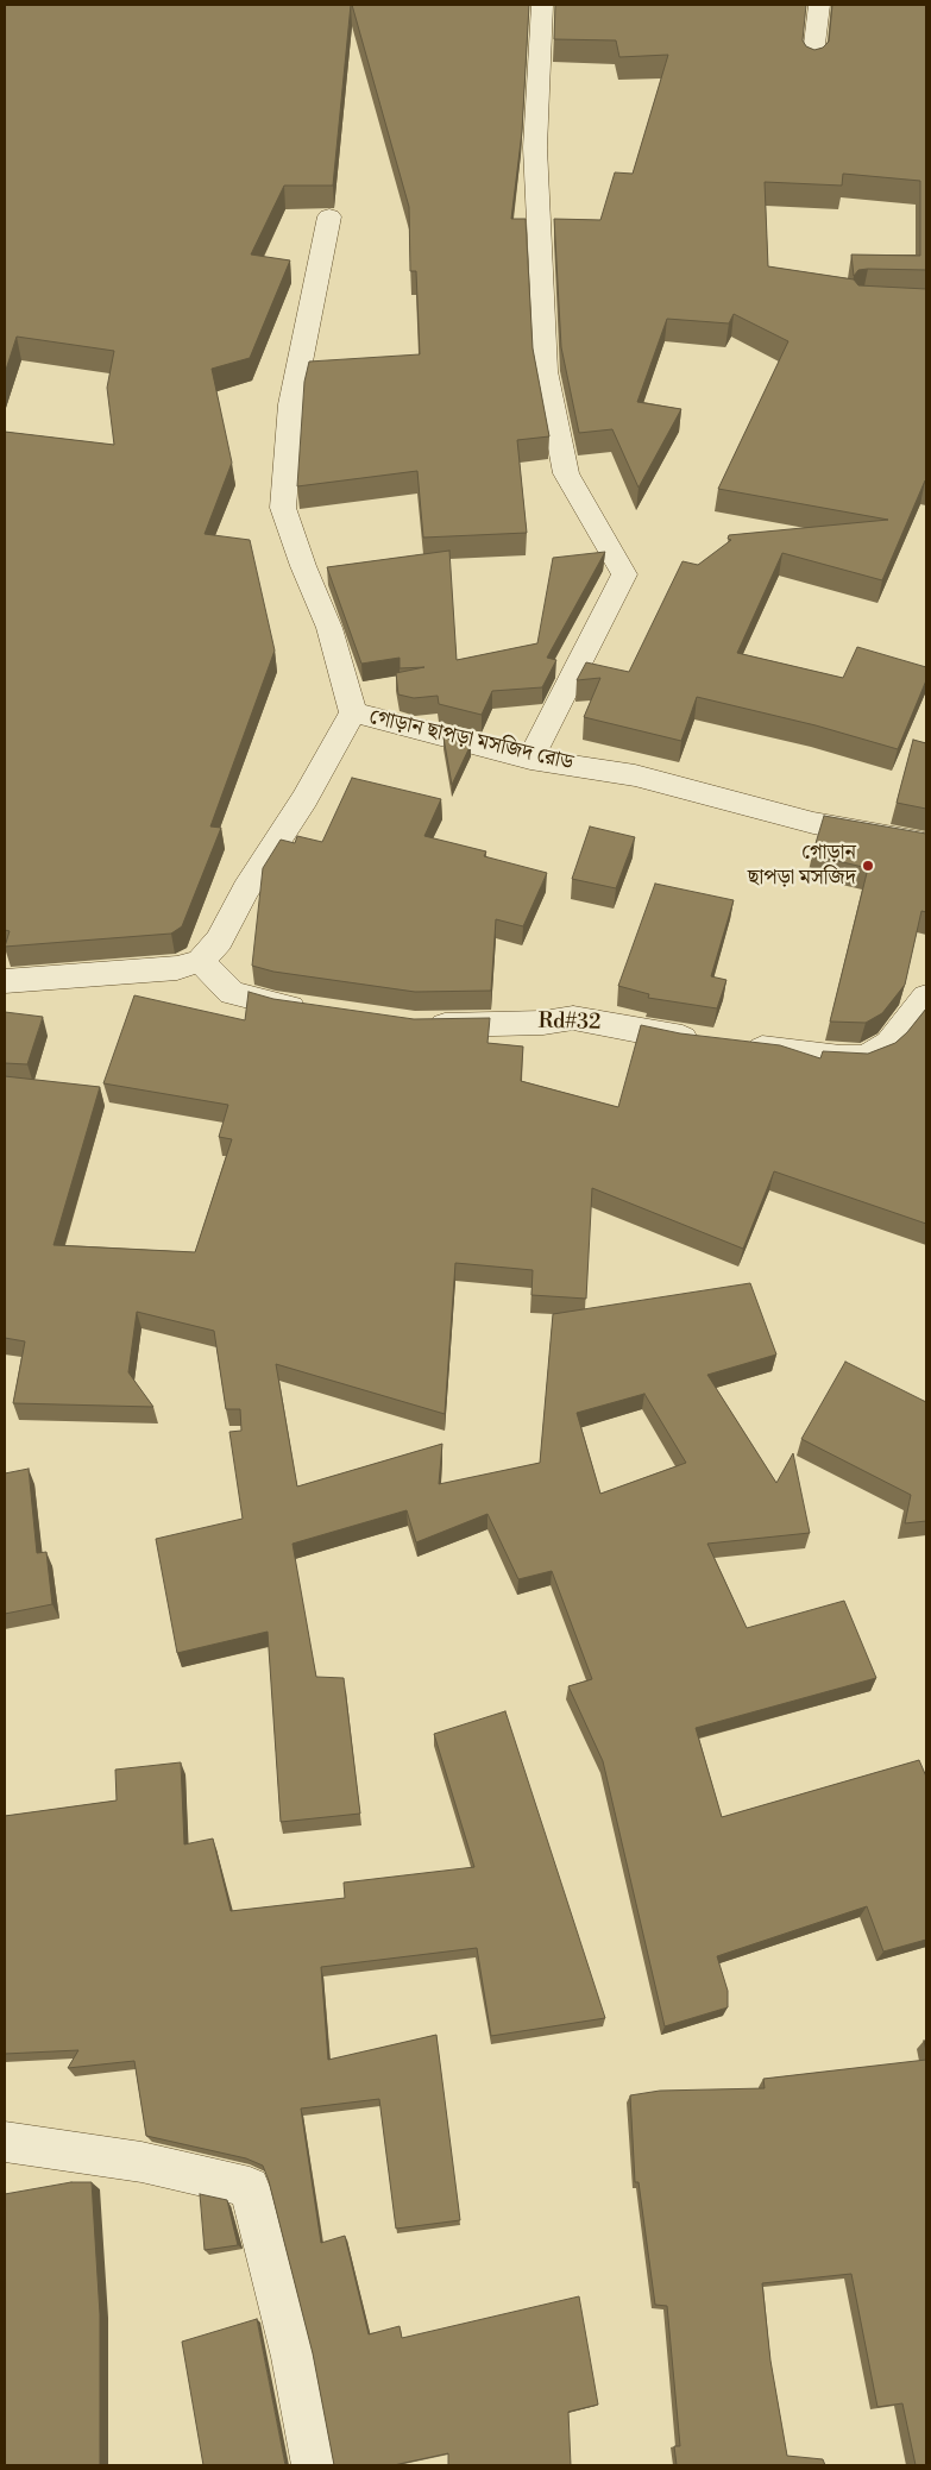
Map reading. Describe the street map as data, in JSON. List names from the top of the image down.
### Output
{
  "streets": {
    "street": ["গোড়ান ছাপড়া মসজিদ রোড", "Rd#32"]
  },
  "places": ["গোড়ান ছাপড়া মসজিদ"]
}
